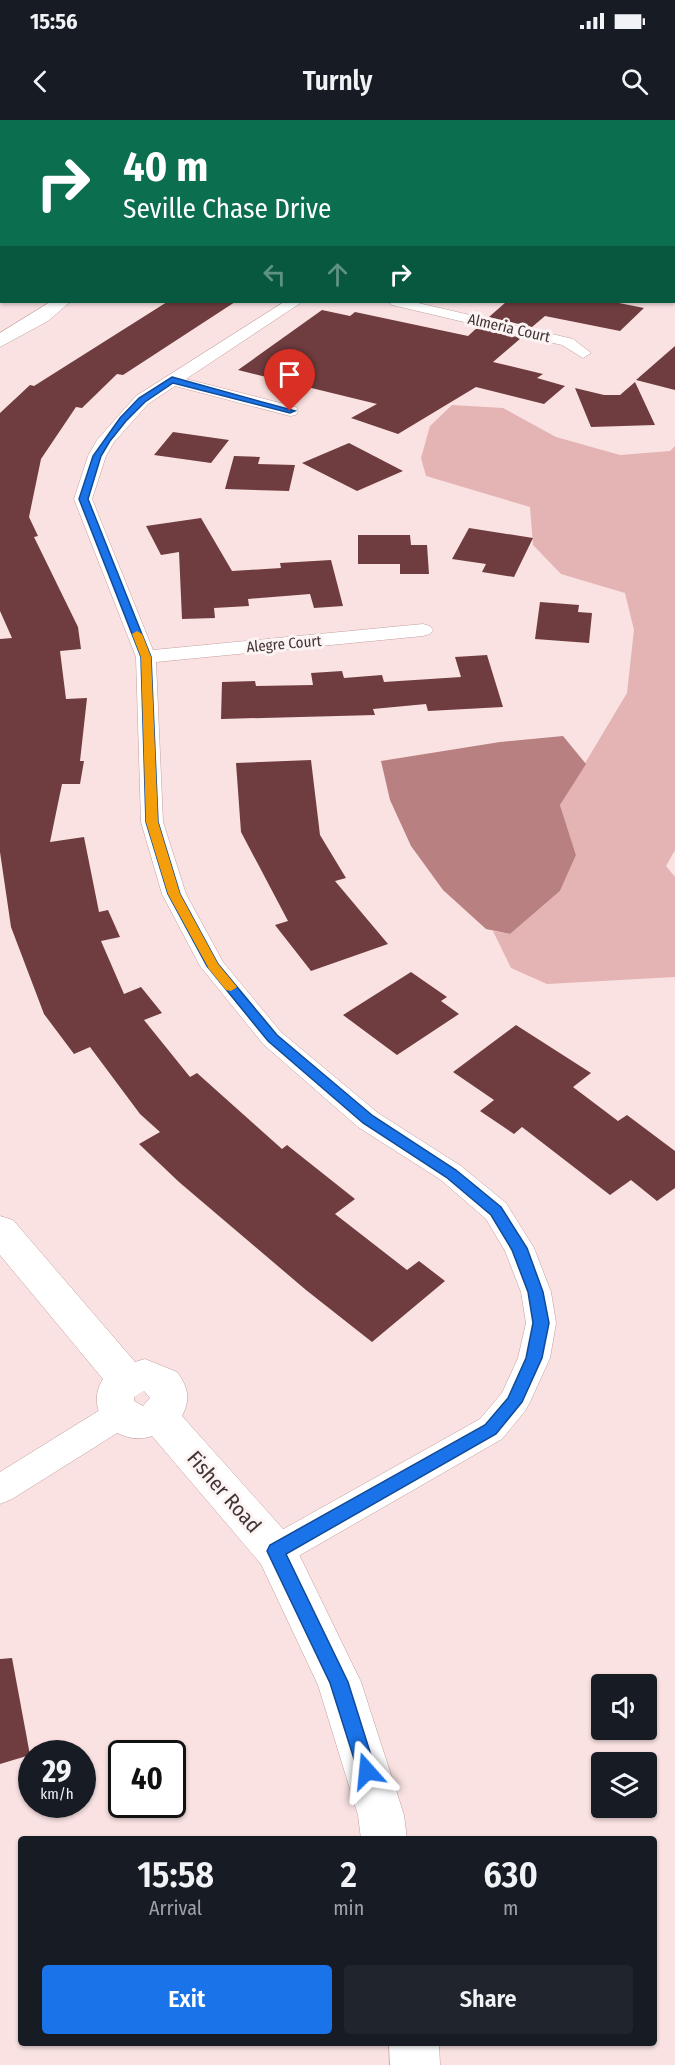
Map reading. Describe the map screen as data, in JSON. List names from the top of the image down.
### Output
{
  "streets": {
    "street": ["Almeria Court", "Alegre Court", "Fisher Road"]
  },
  "page": {
    "status": "15:56",
    "header": "Turnly",
    "turn": ["40 m", "Seville Chase Drive"],
    "speed": "29 km/h",
    "limit": "40",
    "eta": [
      "15:58",
      "Arrival",
      "2",
      "min",
      "630",
      "m"
    ],
    "buttons": ["Exit", "Share"]
  }
}
